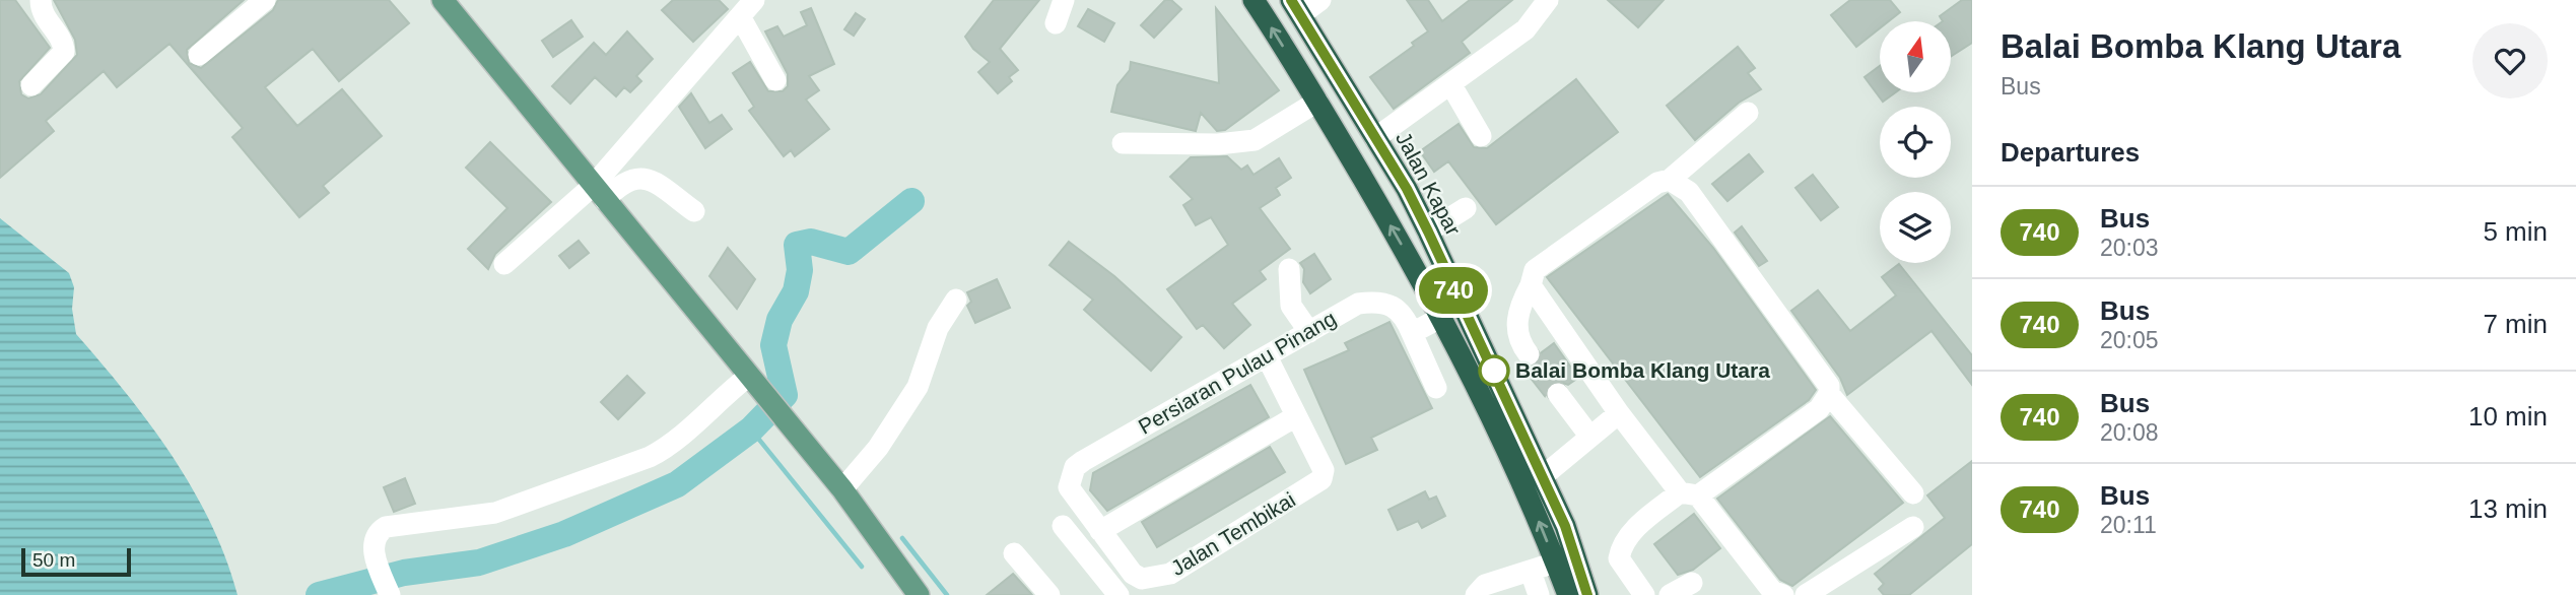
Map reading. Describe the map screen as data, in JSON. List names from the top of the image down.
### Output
{
  "streets": {
    "highway": ["Jalan Kapar"],
    "street": ["Persiaran Pulau Pinang", "Jalan Tembikai"]
  },
  "crossings": [
    ["Persiaran Pulau Pinang", "Jalan Tembikai"]
  ],
  "places": ["Balai Bomba Klang Utara"],
  "lines": ["bus line 740"],
  "scale_bar": "50 m",
  "north": "top",
  "page": {
    "on_map": "740",
    "heading": [
      ["Balai Bomba Klang Utara", "Bus"],
      "Departures"
    ],
    "list": [
      {
        "mark": "740",
        "name": "Bus",
        "note": "20:03",
        "value": "5 min"
      },
      {
        "mark": "740",
        "name": "Bus",
        "note": "20:05",
        "value": "7 min"
      },
      {
        "mark": "740",
        "name": "Bus",
        "note": "20:08",
        "value": "10 min"
      },
      {
        "mark": "740",
        "name": "Bus",
        "note": "20:11",
        "value": "13 min"
      }
    ],
    "scale": "50 m"
  }
}
